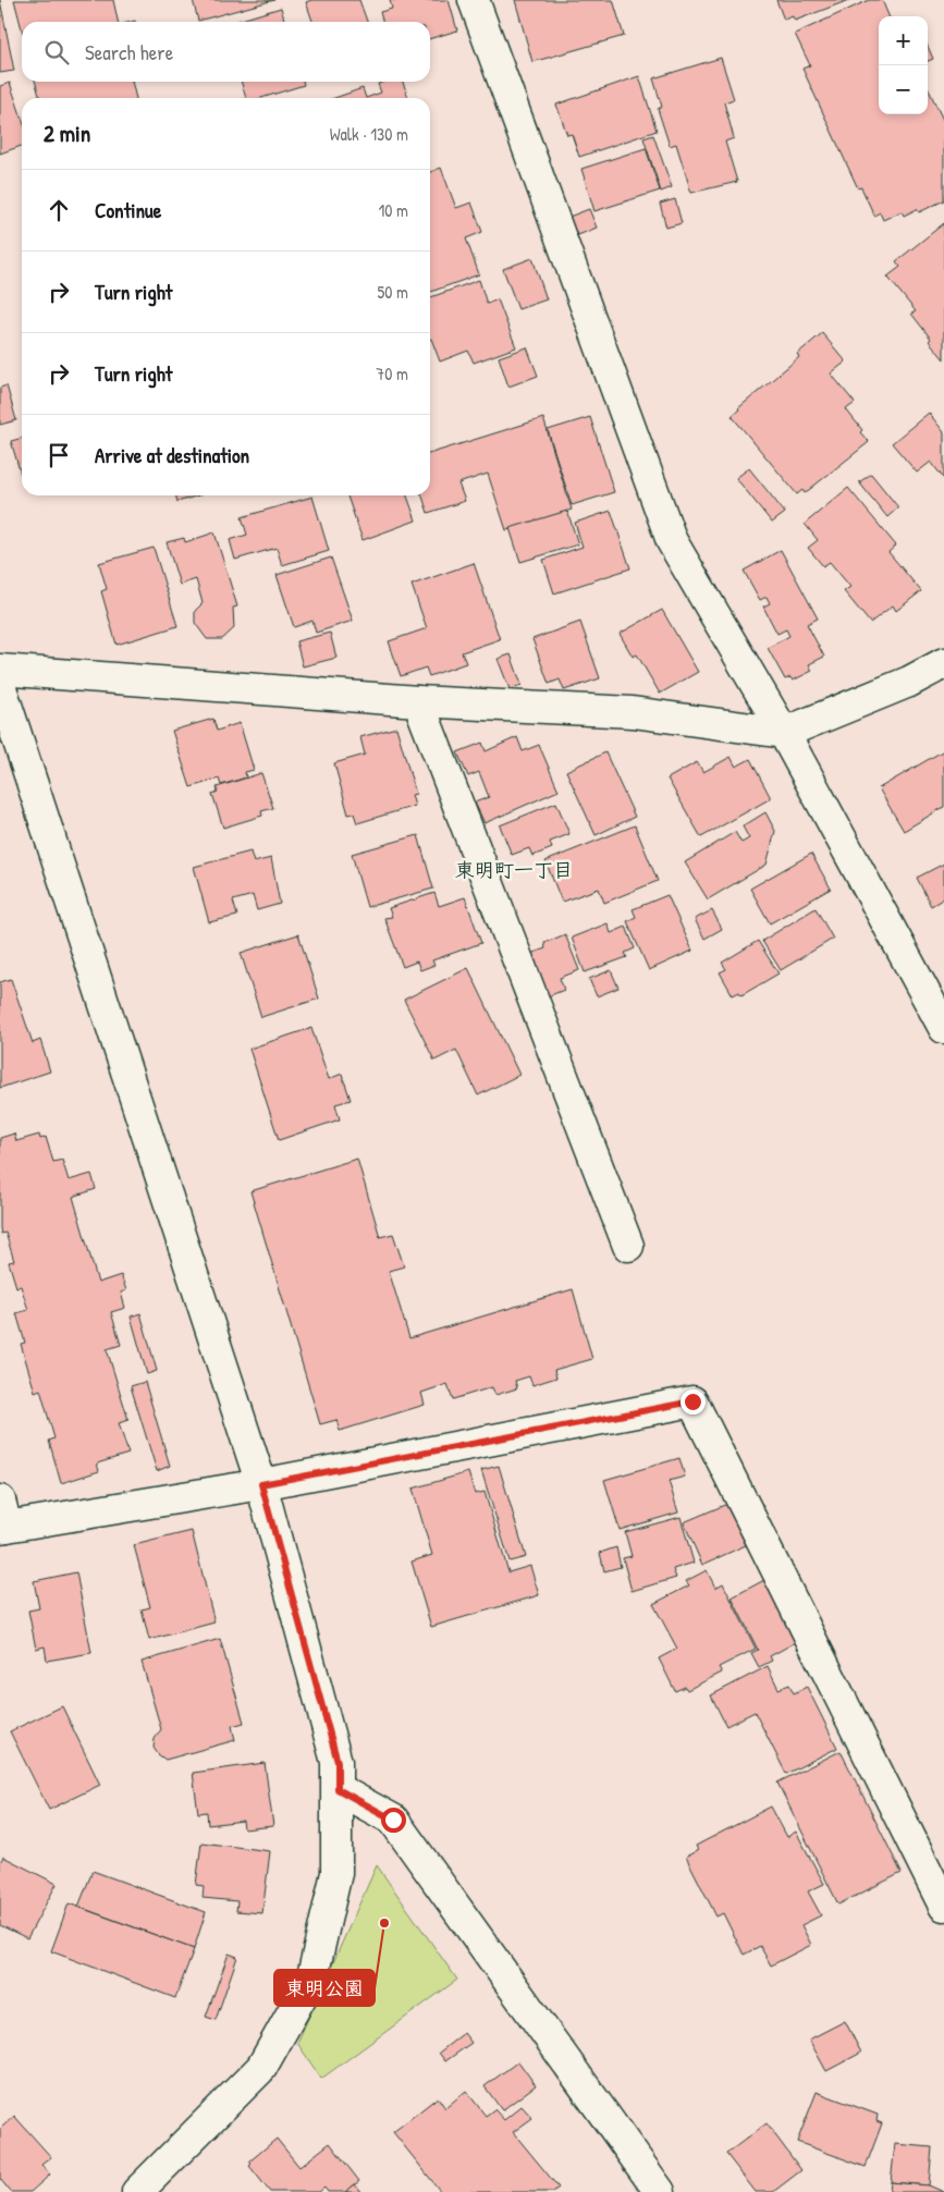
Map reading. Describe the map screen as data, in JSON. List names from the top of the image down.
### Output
{
  "districts": ["東明町一丁目"],
  "places": ["東明公園"],
  "page": {
    "map_buttons": ["+", "−"],
    "search": "Search here",
    "heading": ["2 min", "Walk · 130 m"],
    "list": [
      ["Continue", "10 m"],
      ["Turn right", "50 m"],
      ["Turn right", "70 m"],
      "Arrive at destination"
    ]
  }
}
